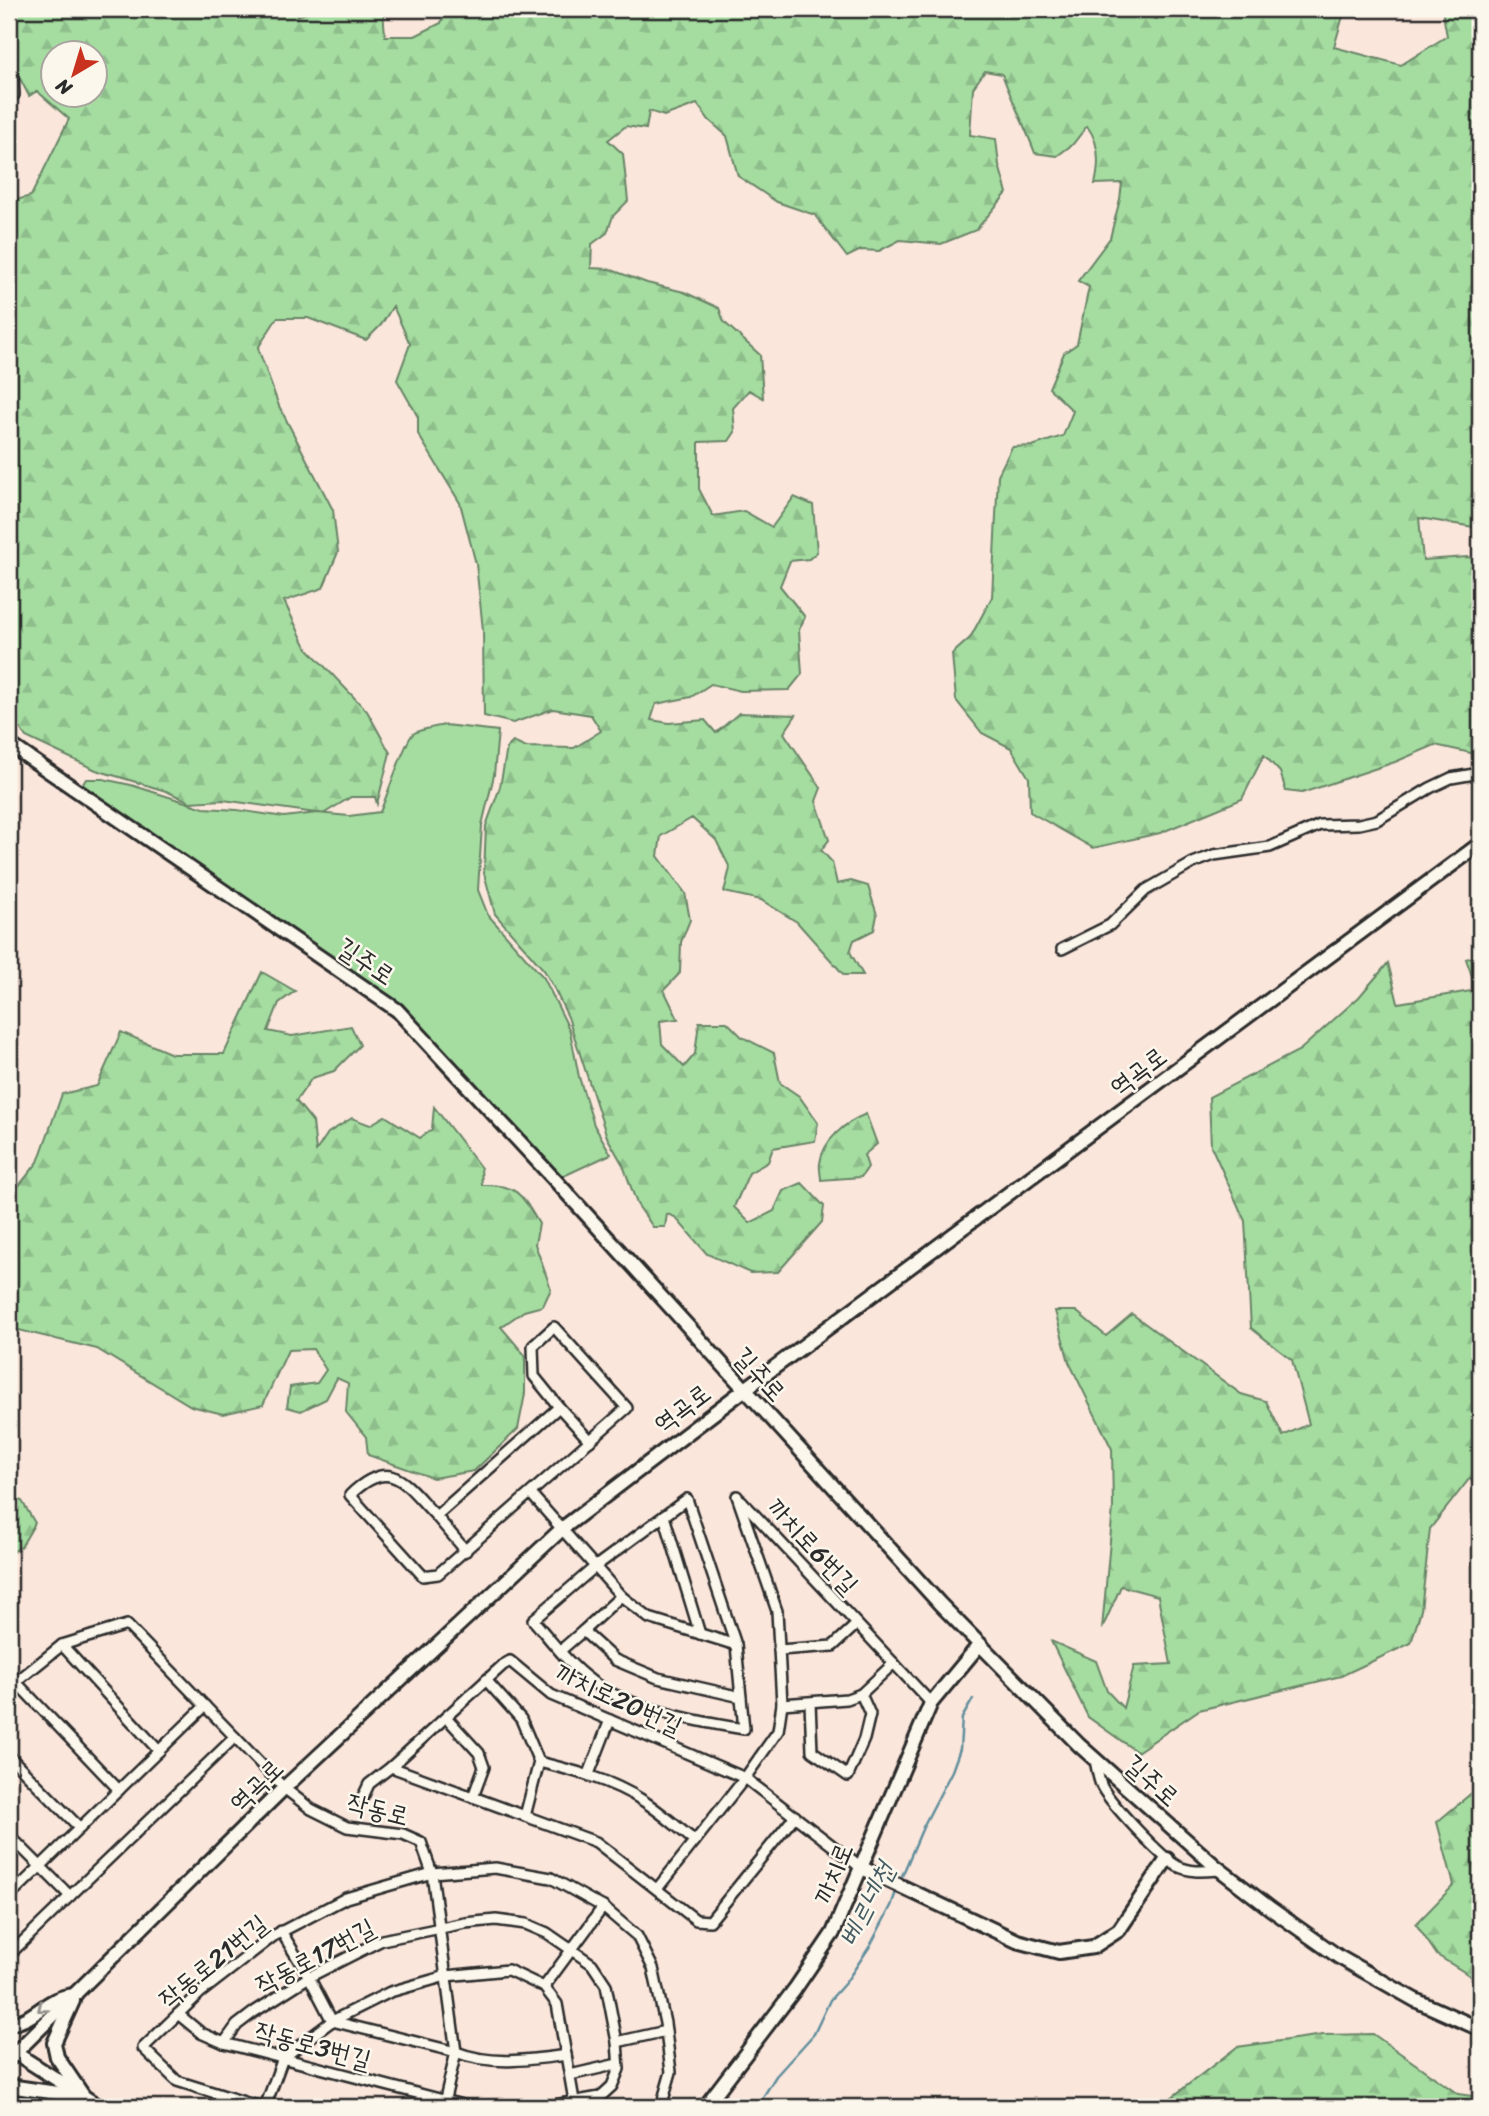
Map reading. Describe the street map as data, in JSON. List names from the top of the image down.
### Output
{
  "streets": {
    "street": [
      "길주로",
      "역곡로",
      "까치로6번길",
      "까치로20번길",
      "작동로",
      "까치로",
      "작동로17번길",
      "작동로21번길",
      "작동로3번길"
    ]
  },
  "crossings": [
    ["길주로", "역곡로"],
    ["길주로", "까치로"],
    ["역곡로", "작동로"],
    ["까치로6번길", "까치로"],
    ["까치로20번길", "까치로"],
    ["작동로", "작동로17번길"],
    ["작동로", "작동로21번길"],
    ["작동로", "작동로3번길"],
    ["작동로17번길", "작동로3번길"],
    ["작동로21번길", "작동로3번길"]
  ],
  "water": ["베르네천"],
  "north": "bottom left"
}
